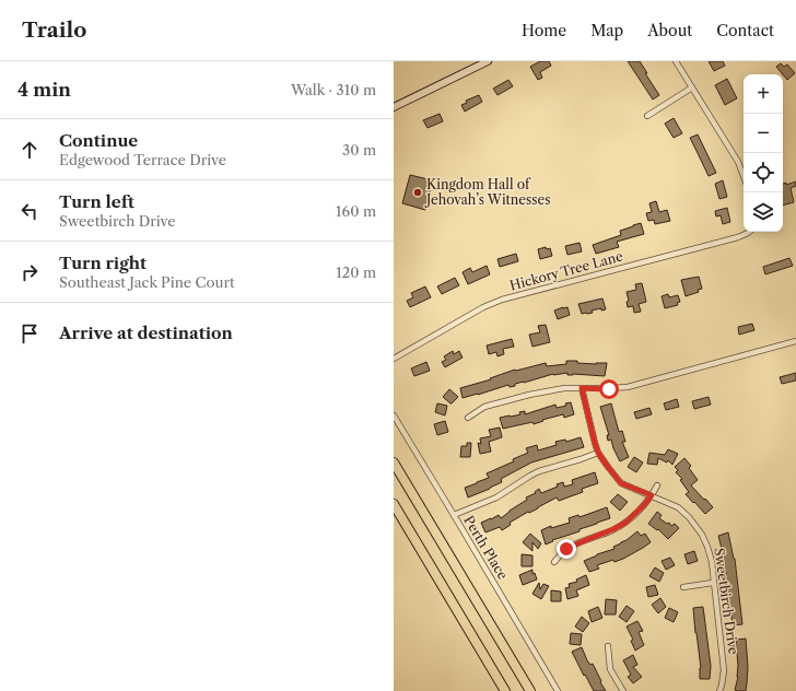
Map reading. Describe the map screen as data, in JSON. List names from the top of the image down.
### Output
{
  "streets": {
    "street": ["Hickory Tree Lane", "Perth Place", "Sweetbirch Drive"]
  },
  "places": ["Kingdom Hall of Jehovah’s Witnesses"],
  "page": {
    "header": "Trailo",
    "nav": [
      "Home",
      "Map",
      "About",
      "Contact"
    ],
    "heading": ["4 min", "Walk · 310 m"],
    "map_buttons": ["+", "−"],
    "list": [
      ["Continue", "Edgewood Terrace Drive", "30 m"],
      ["Turn left", "Sweetbirch Drive", "160 m"],
      ["Turn right", "Southeast Jack Pine Court", "120 m"],
      "Arrive at destination"
    ]
  }
}
